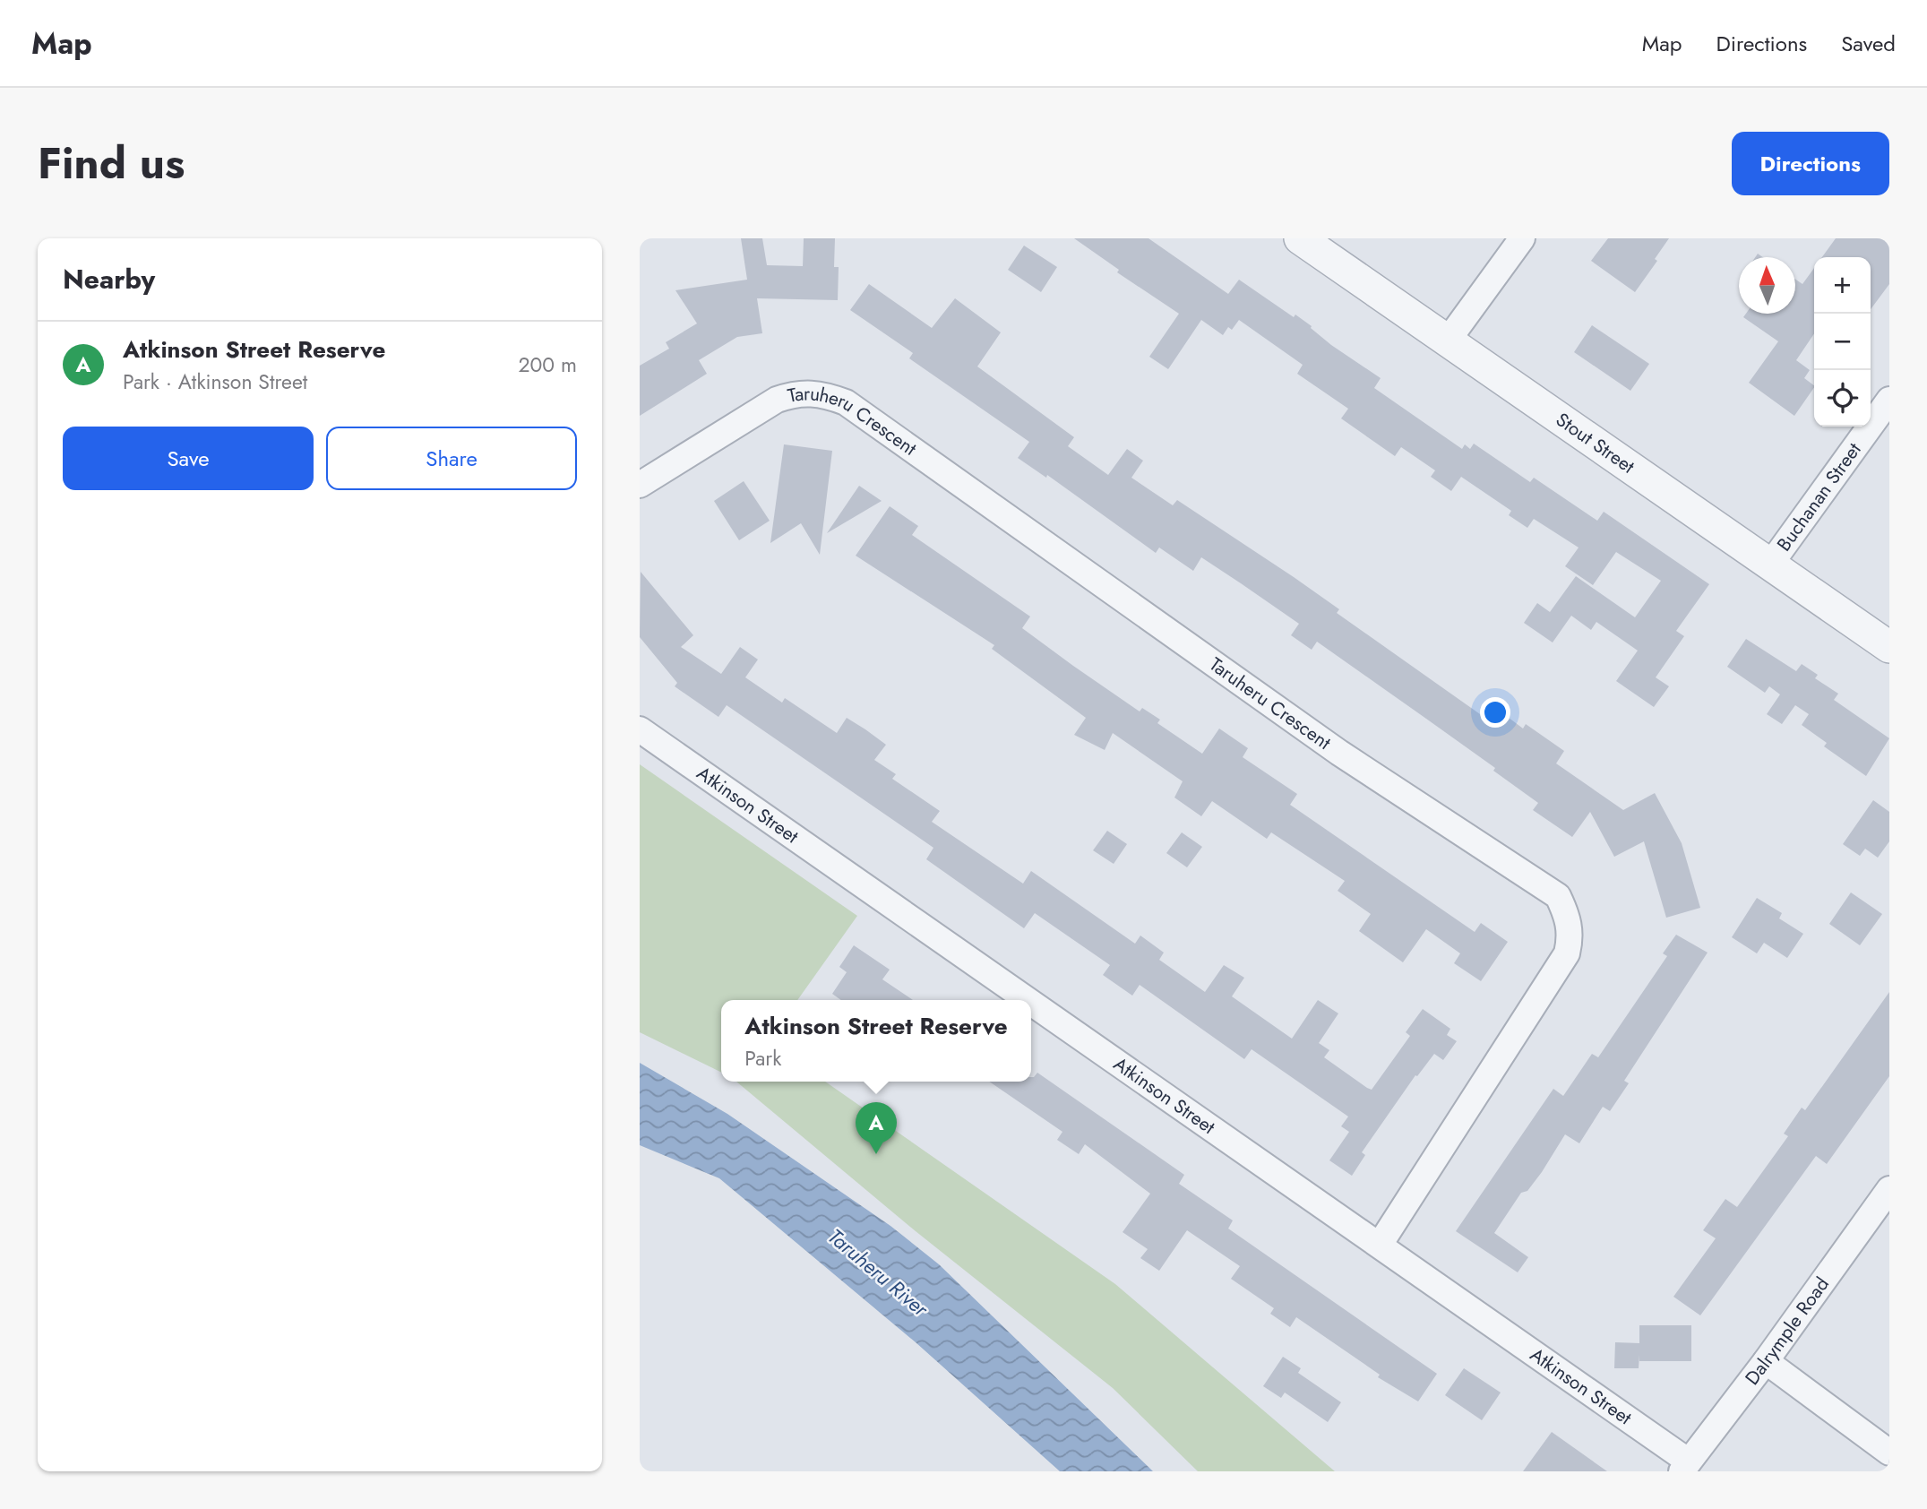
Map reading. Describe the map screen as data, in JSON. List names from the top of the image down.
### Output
{
  "streets": {
    "street": [
      "Taruheru Crescent",
      "Stout Street",
      "Buchanan Street",
      "Atkinson Street",
      "Dalrymple Road"
    ]
  },
  "crossings": [
    ["Taruheru Crescent", "Atkinson Street"],
    ["Stout Street", "Buchanan Street"],
    ["Atkinson Street", "Dalrymple Road"]
  ],
  "water": ["Taruheru River"],
  "north": "top",
  "page": {
    "header": "Map",
    "nav": ["Map", "Directions", "Saved"],
    "title": "Find us",
    "buttons": [
      "Directions",
      ["Save", "Share"]
    ],
    "heading": "Nearby",
    "map_buttons": ["+", "−"],
    "list": [
      {
        "mark": "A",
        "name": "Atkinson Street Reserve",
        "note": "Park · Atkinson Street",
        "value": "200 m"
      }
    ],
    "popup": ["Atkinson Street Reserve", "Park"],
    "pins": "A"
  }
}
